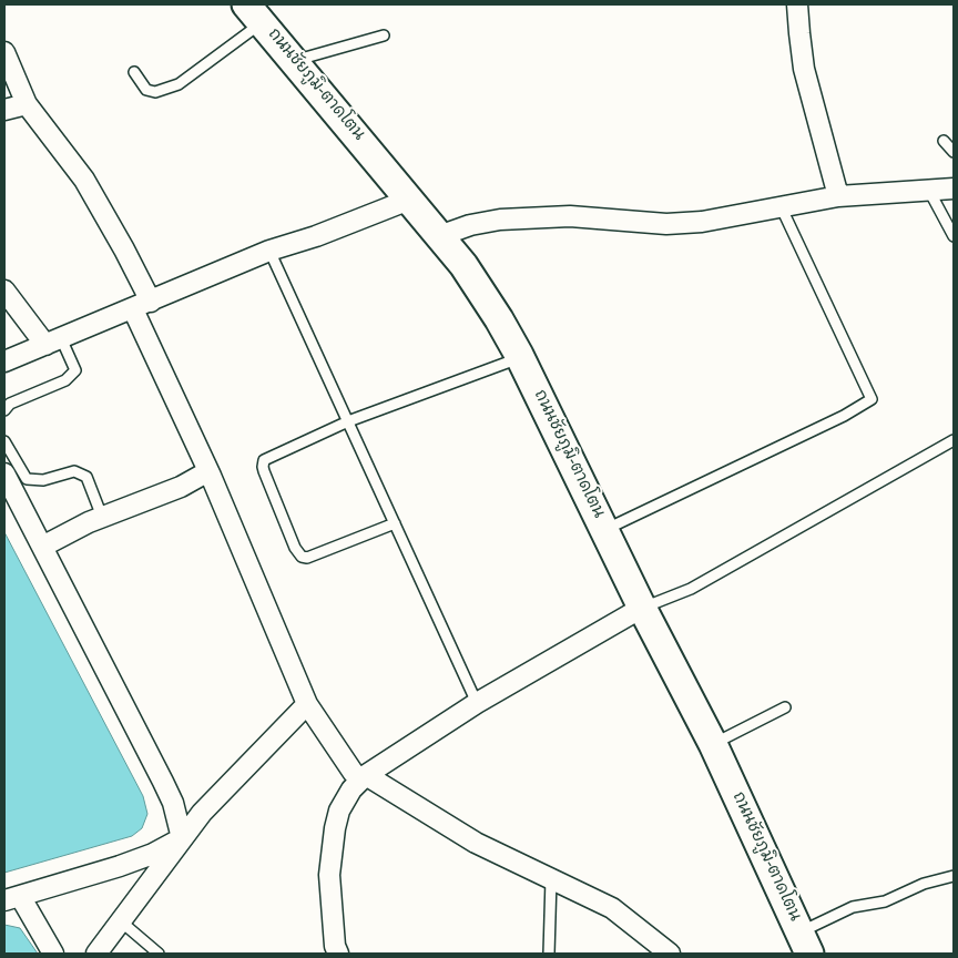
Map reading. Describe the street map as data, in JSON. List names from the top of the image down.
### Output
{
  "streets": {
    "main road": ["ถนนชัยภูมิ-ตาดโตน"]
  }
}
